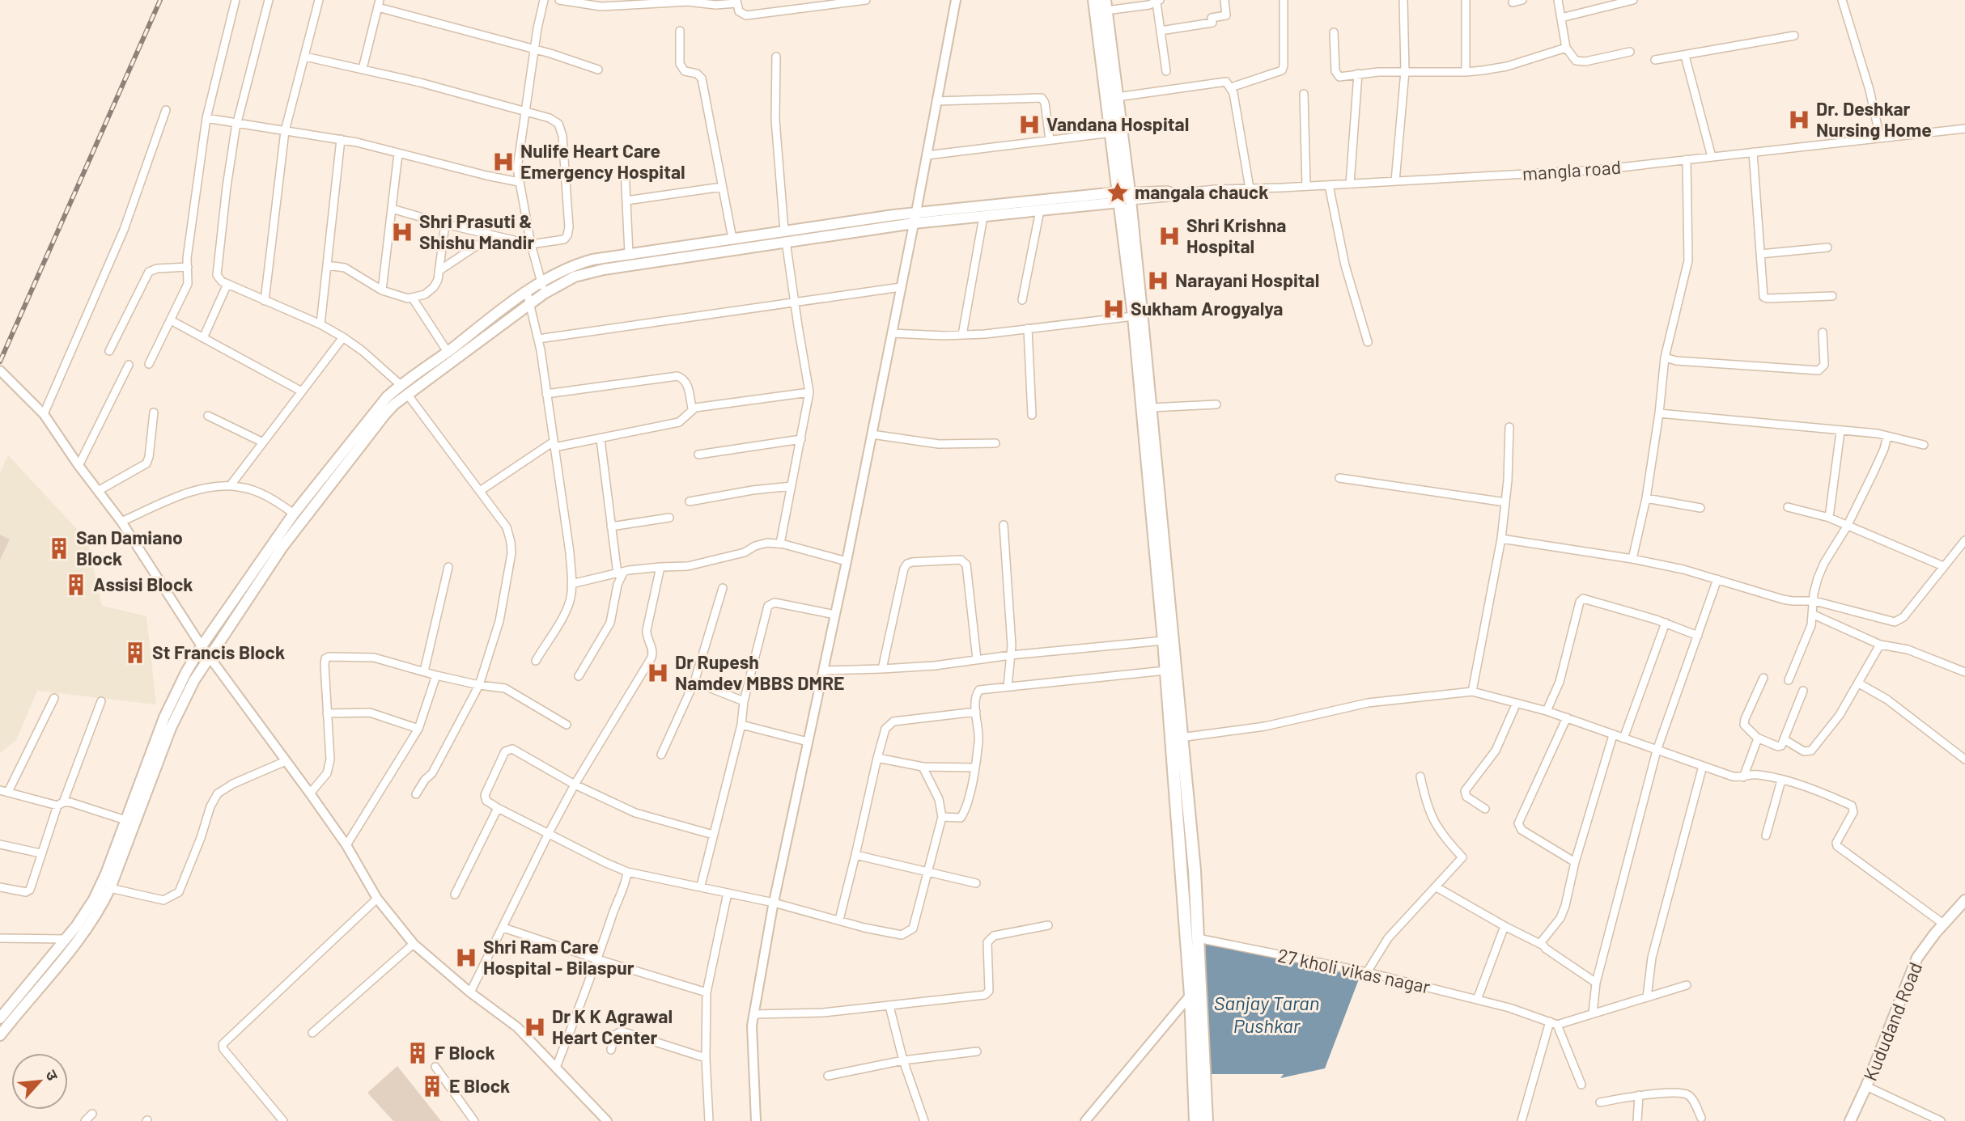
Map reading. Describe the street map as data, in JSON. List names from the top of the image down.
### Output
{
  "streets": {
    "main road": ["Kududand Road"],
    "street": ["mangla road", "27 kholi vikas nagar"]
  },
  "water": ["Sanjay Taran Pushkar"],
  "places": {
    "hospital": [
      "Dr. Deshkar Nursing Home",
      "Vandana Hospital",
      "Nulife Heart Care Emergency Hospital",
      "Shri Prasuti & Shishu Mandir",
      "Shri Krishna Hospital",
      "Narayani Hospital",
      "Sukham Arogyalya",
      "Dr Rupesh Namdev MBBS DMRE",
      "Shri Ram Care Hospital - Bilaspur",
      "Dr K K Agrawal Heart Center"
    ],
    "place": ["mangala chauck"],
    "building": [
      "San Damiano Block",
      "Assisi Block",
      "St Francis Block",
      "F Block",
      "E Block"
    ]
  },
  "north": "top right"
}
